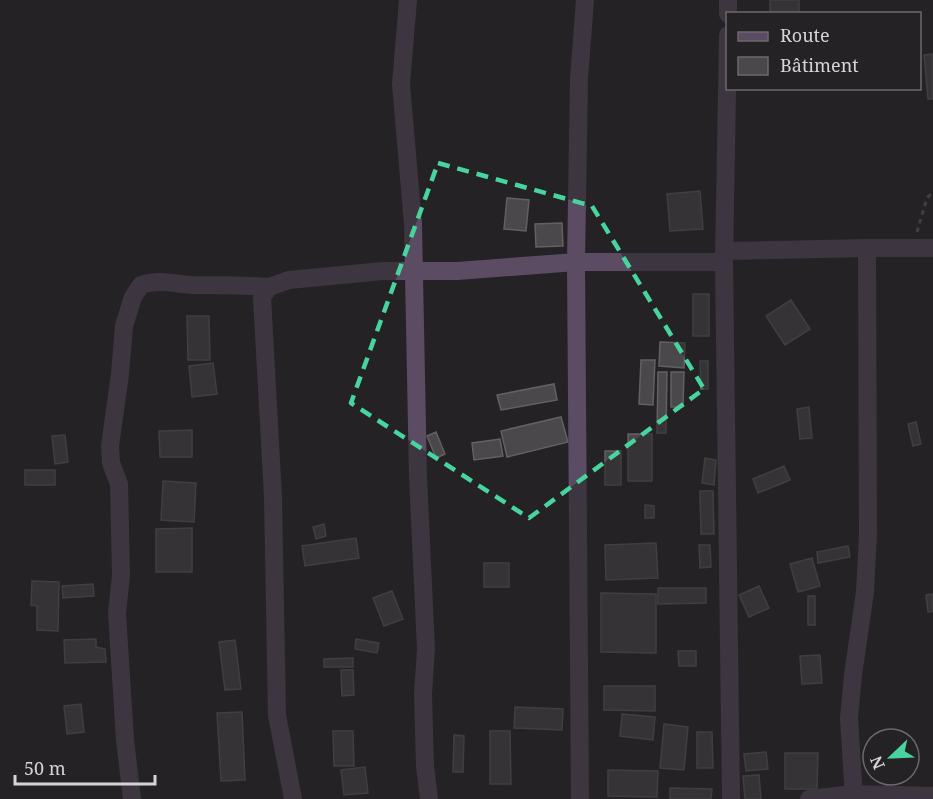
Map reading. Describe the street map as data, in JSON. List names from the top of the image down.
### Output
{
  "legend": ["Route", "Bâtiment"],
  "scale_bar": "50 m",
  "north": "bottom left"
}
